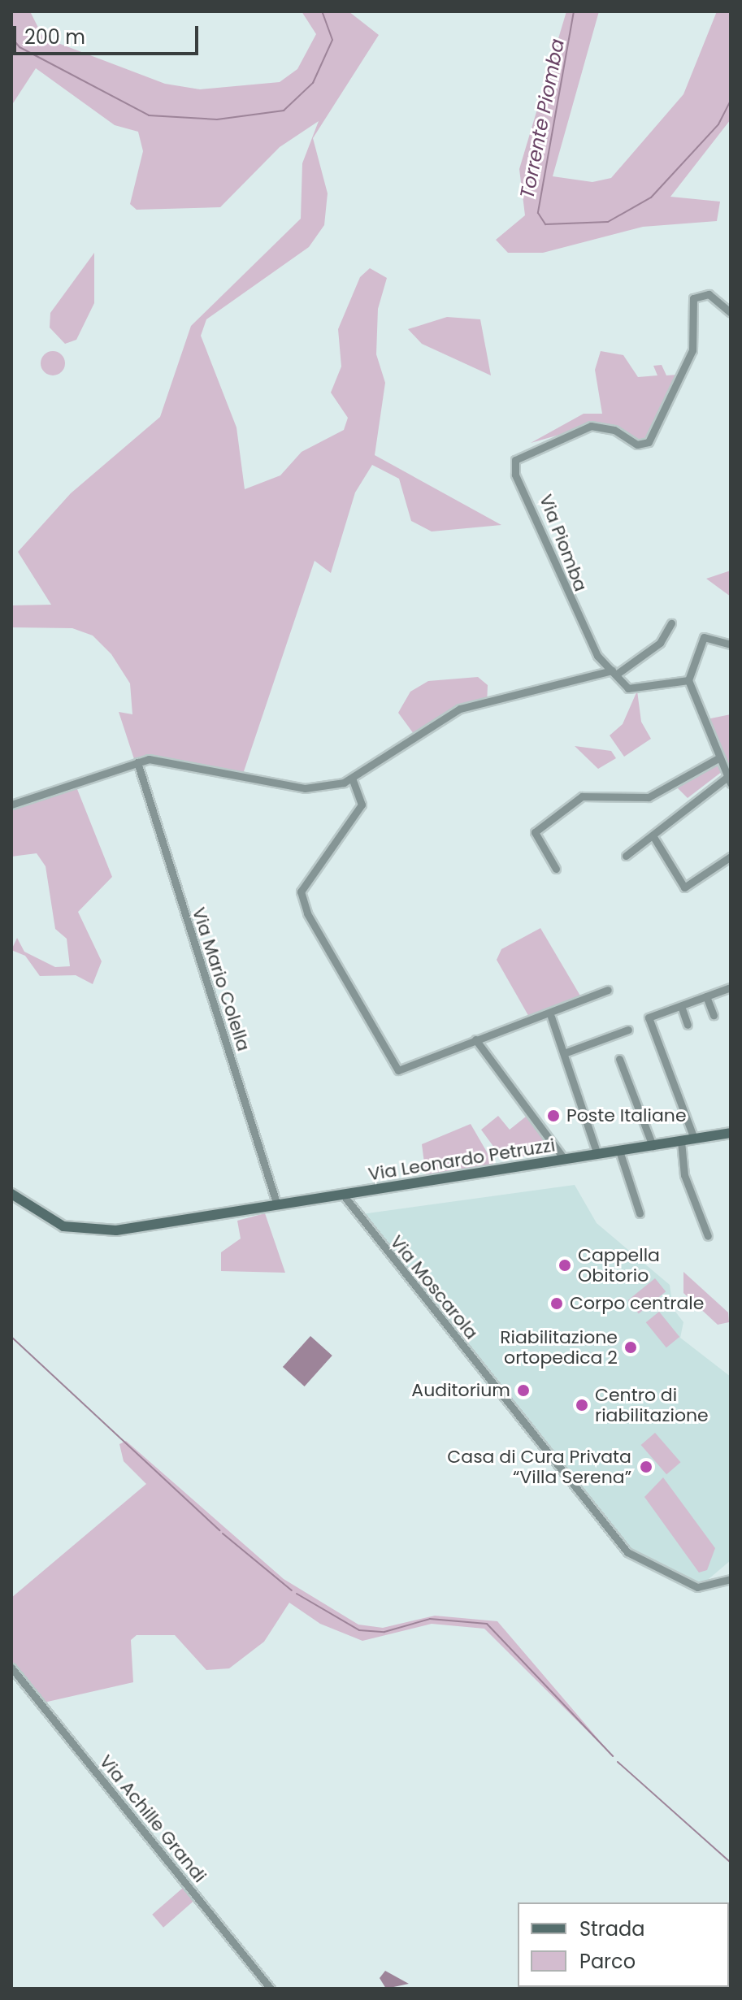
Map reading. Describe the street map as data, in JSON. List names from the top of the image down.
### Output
{
  "streets": {
    "main road": ["Via Leonardo Petruzzi"],
    "street": [
      "Via Piomba",
      "Via Mario Colella",
      "Via Moscarola",
      "Via Achille Grandi"
    ]
  },
  "crossings": [
    ["Via Mario Colella", "Via Leonardo Petruzzi"],
    ["Via Leonardo Petruzzi", "Via Moscarola"]
  ],
  "water": ["Torrente Piomba"],
  "places": [
    "Poste Italiane",
    "Cappella Obitorio",
    "Corpo centrale",
    "Riabilitazione ortopedica 2",
    "Auditorium",
    "Centro di riabilitazione",
    "Casa di Cura Privata “Villa Serena”"
  ],
  "legend": ["Strada", "Parco"],
  "scale_bar": "200 m"
}
